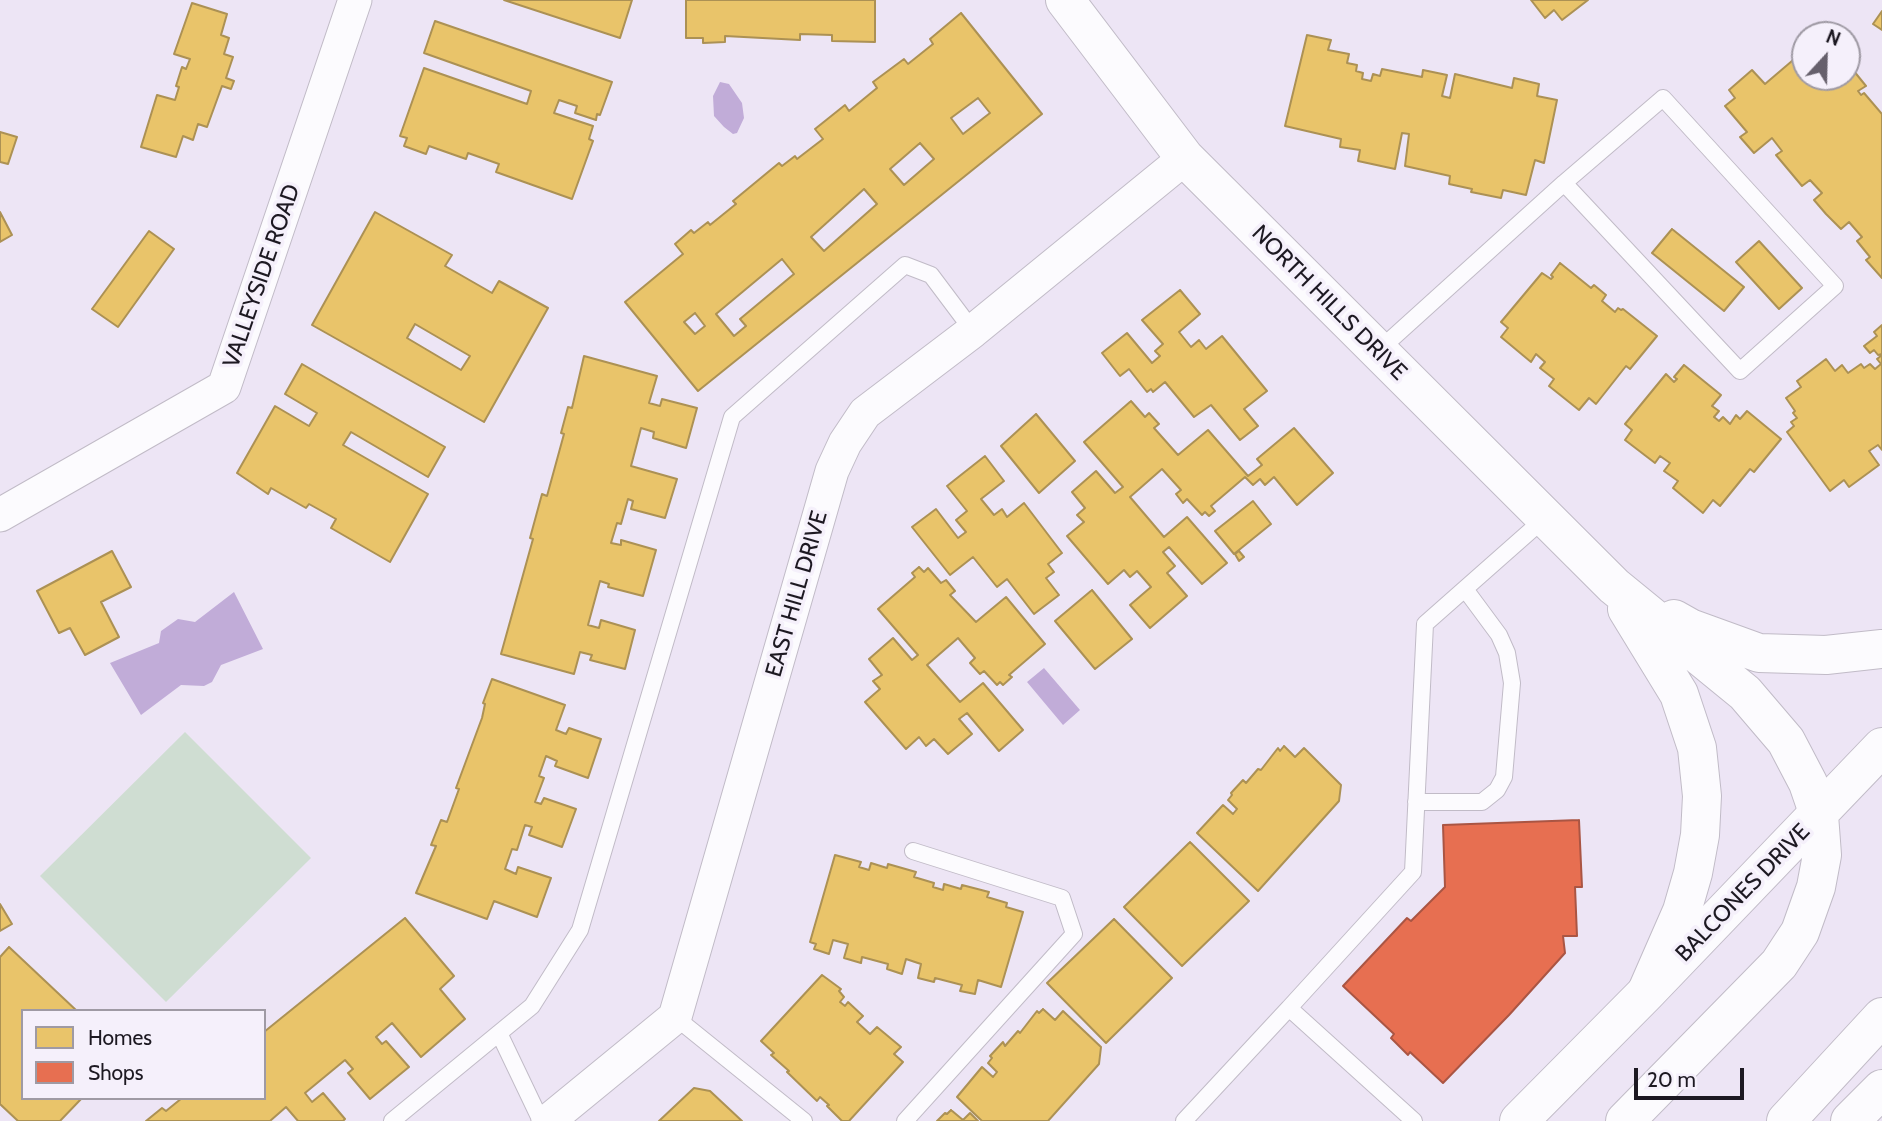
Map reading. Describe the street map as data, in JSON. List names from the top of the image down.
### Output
{
  "streets": {
    "main road": ["NORTH HILLS DRIVE", "BALCONES DRIVE"],
    "street": ["VALLEYSIDE ROAD", "EAST HILL DRIVE"]
  },
  "crossings": [
    ["NORTH HILLS DRIVE", "EAST HILL DRIVE"],
    ["NORTH HILLS DRIVE", "BALCONES DRIVE"]
  ],
  "legend": ["Homes", "Shops"],
  "scale_bar": "20 m",
  "north": "top"
}
